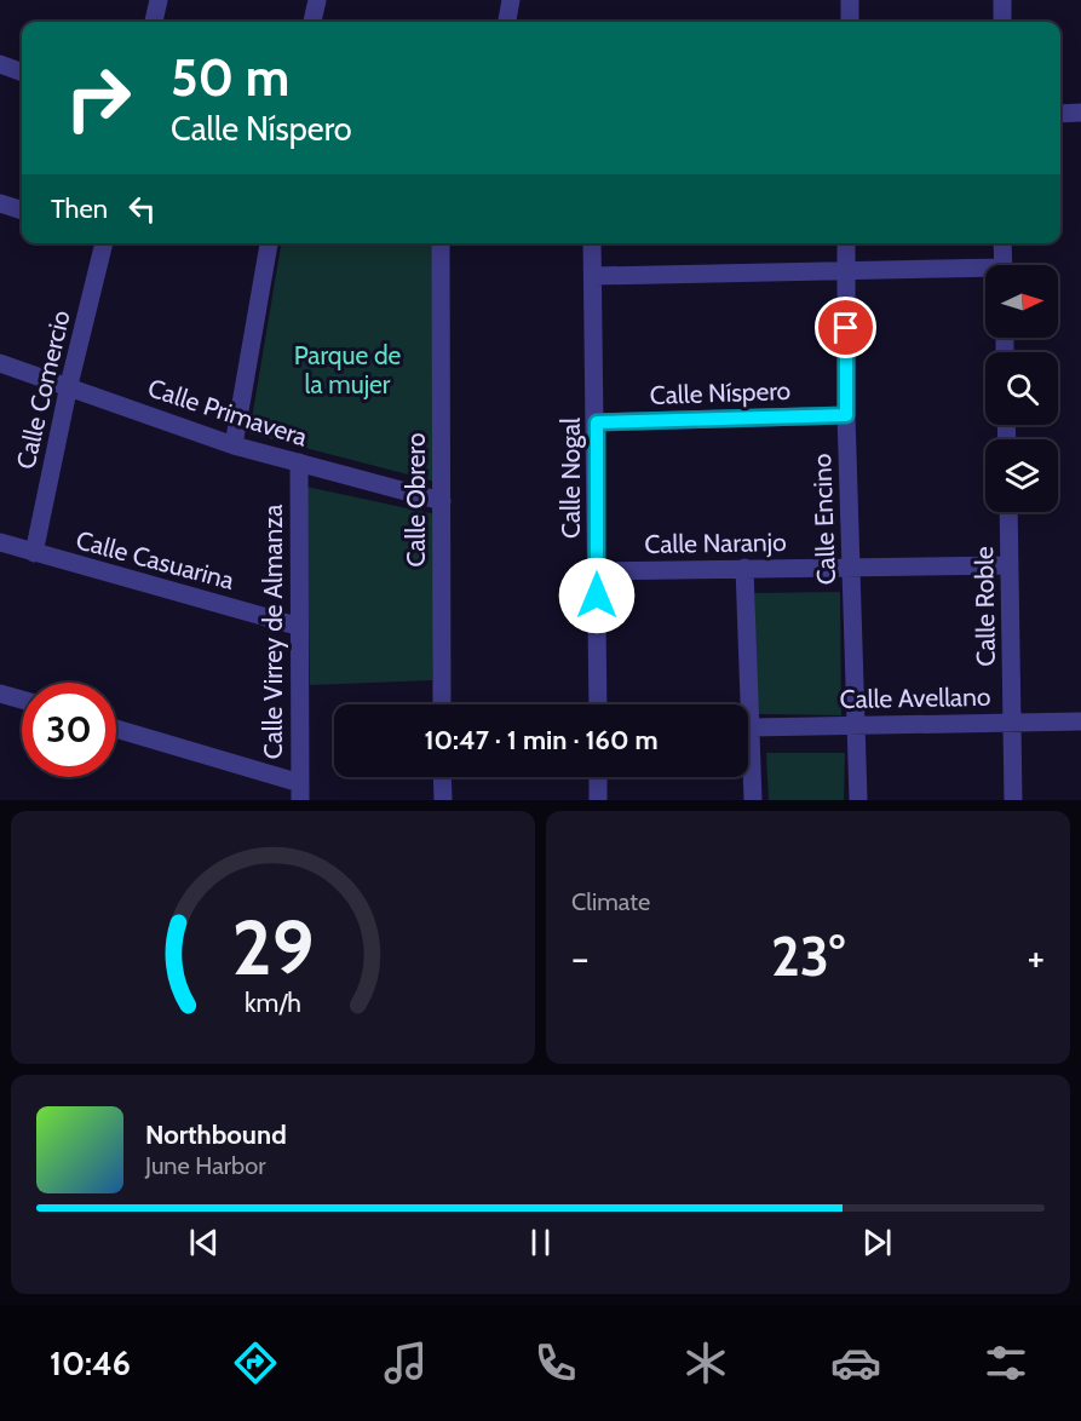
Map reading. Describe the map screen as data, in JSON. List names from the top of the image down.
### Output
{
  "streets": {
    "street": [
      "Calle Comercio",
      "Calle Níspero",
      "Calle Primavera",
      "Calle Nogal",
      "Calle Obrero",
      "Calle Encino",
      "Calle Naranjo",
      "Calle Casuarina",
      "Calle Roble",
      "Calle Virrey de Almanza",
      "Calle Avellano"
    ]
  },
  "crossings": [
    ["Calle Comercio", "Calle Primavera"],
    ["Calle Comercio", "Calle Casuarina"],
    ["Calle Níspero", "Calle Nogal"],
    ["Calle Níspero", "Calle Encino"],
    ["Calle Primavera", "Calle Obrero"],
    ["Calle Primavera", "Calle Virrey de Almanza"],
    ["Calle Nogal", "Calle Naranjo"],
    ["Calle Encino", "Calle Naranjo"],
    ["Calle Encino", "Calle Avellano"],
    ["Calle Naranjo", "Calle Roble"],
    ["Calle Casuarina", "Calle Virrey de Almanza"],
    ["Calle Roble", "Calle Avellano"]
  ],
  "parks": ["Parque de la mujer"],
  "north": "right",
  "page": {
    "turn": ["50 m", "Calle Níspero"],
    "then": "Then",
    "limit": "30",
    "trip": "10:47 · 1 min · 160 m",
    "tile": "Climate",
    "heat": ["−", "23°", "+"],
    "song": ["Northbound", "June Harbor"],
    "tabs": "10:46",
    "gauge": ["29", "km/h"]
  }
}
